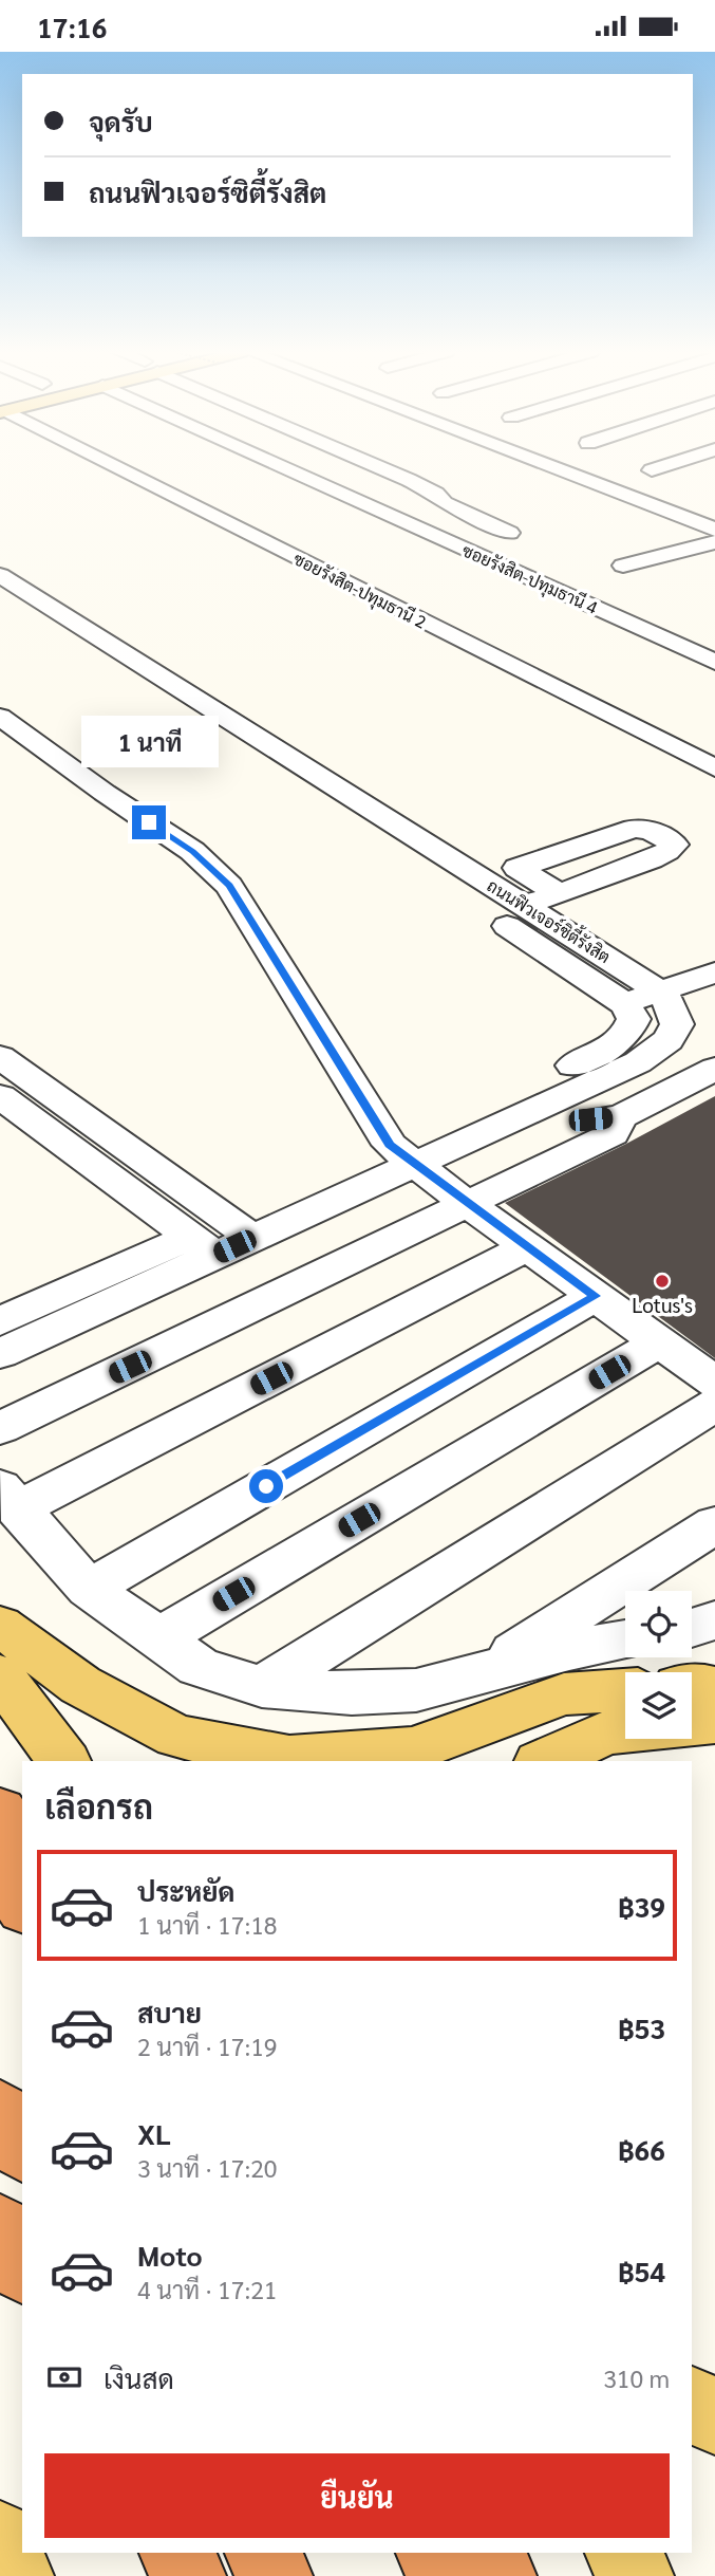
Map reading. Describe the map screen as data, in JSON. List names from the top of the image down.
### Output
{
  "streets": {
    "street": ["ซอยรังสิต-ปทุมธานี 4", "ซอยรังสิต-ปทุมธานี 2", "ถนนฟิวเจอร์ซิตี้รังสิต"]
  },
  "places": ["Lotus's"],
  "page": {
    "status": "17:16",
    "banner": ["จุดรับ", "ถนนฟิวเจอร์ซิตี้รังสิต"],
    "bubble": "1 นาที",
    "heading": "เลือกรถ",
    "list": [
      {
        "name": "ประหยัด",
        "note": "1 นาที · 17:18",
        "value": "฿39"
      },
      {
        "name": "สบาย",
        "note": "2 นาที · 17:19",
        "value": "฿53"
      },
      {
        "name": "XL",
        "note": "3 นาที · 17:20",
        "value": "฿66"
      },
      {
        "name": "Moto",
        "note": "4 นาที · 17:21",
        "value": "฿54"
      }
    ],
    "pay": ["เงินสด", "310 m"],
    "buttons": "ยืนยัน"
  }
}
